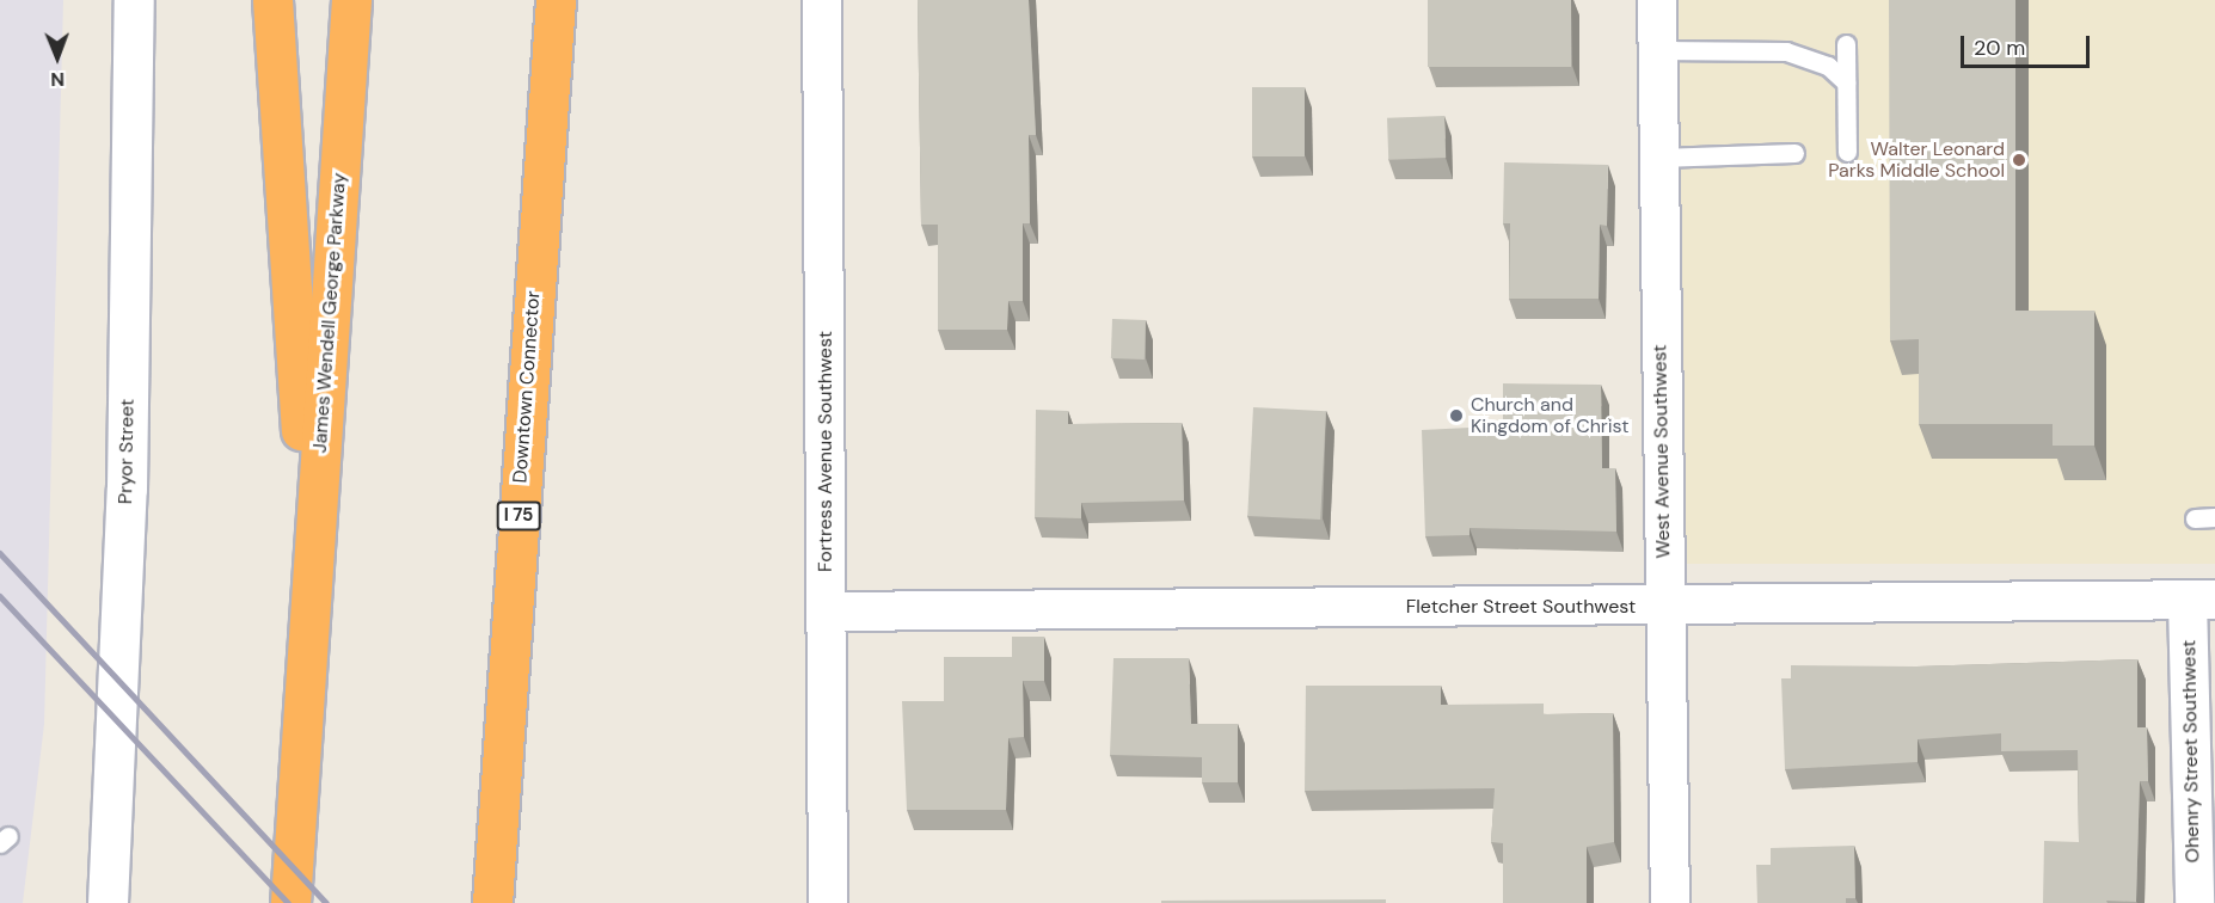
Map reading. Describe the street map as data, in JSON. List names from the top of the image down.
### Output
{
  "streets": {
    "highway": ["James Wendell George Parkway", "Downtown Connector", "I 75"],
    "main road": ["Pryor Street"],
    "street": [
      "Fortress Avenue Southwest",
      "West Avenue Southwest",
      "Fletcher Street Southwest",
      "Ohenry Street Southwest"
    ]
  },
  "crossings": [
    ["Downtown Connector", "I 75"],
    ["Fortress Avenue Southwest", "Fletcher Street Southwest"],
    ["West Avenue Southwest", "Fletcher Street Southwest"],
    ["Fletcher Street Southwest", "Ohenry Street Southwest"]
  ],
  "places": ["Walter Leonard Parks Middle School", "Church and Kingdom of Christ"],
  "scale_bar": "20 m",
  "north": "bottom"
}
